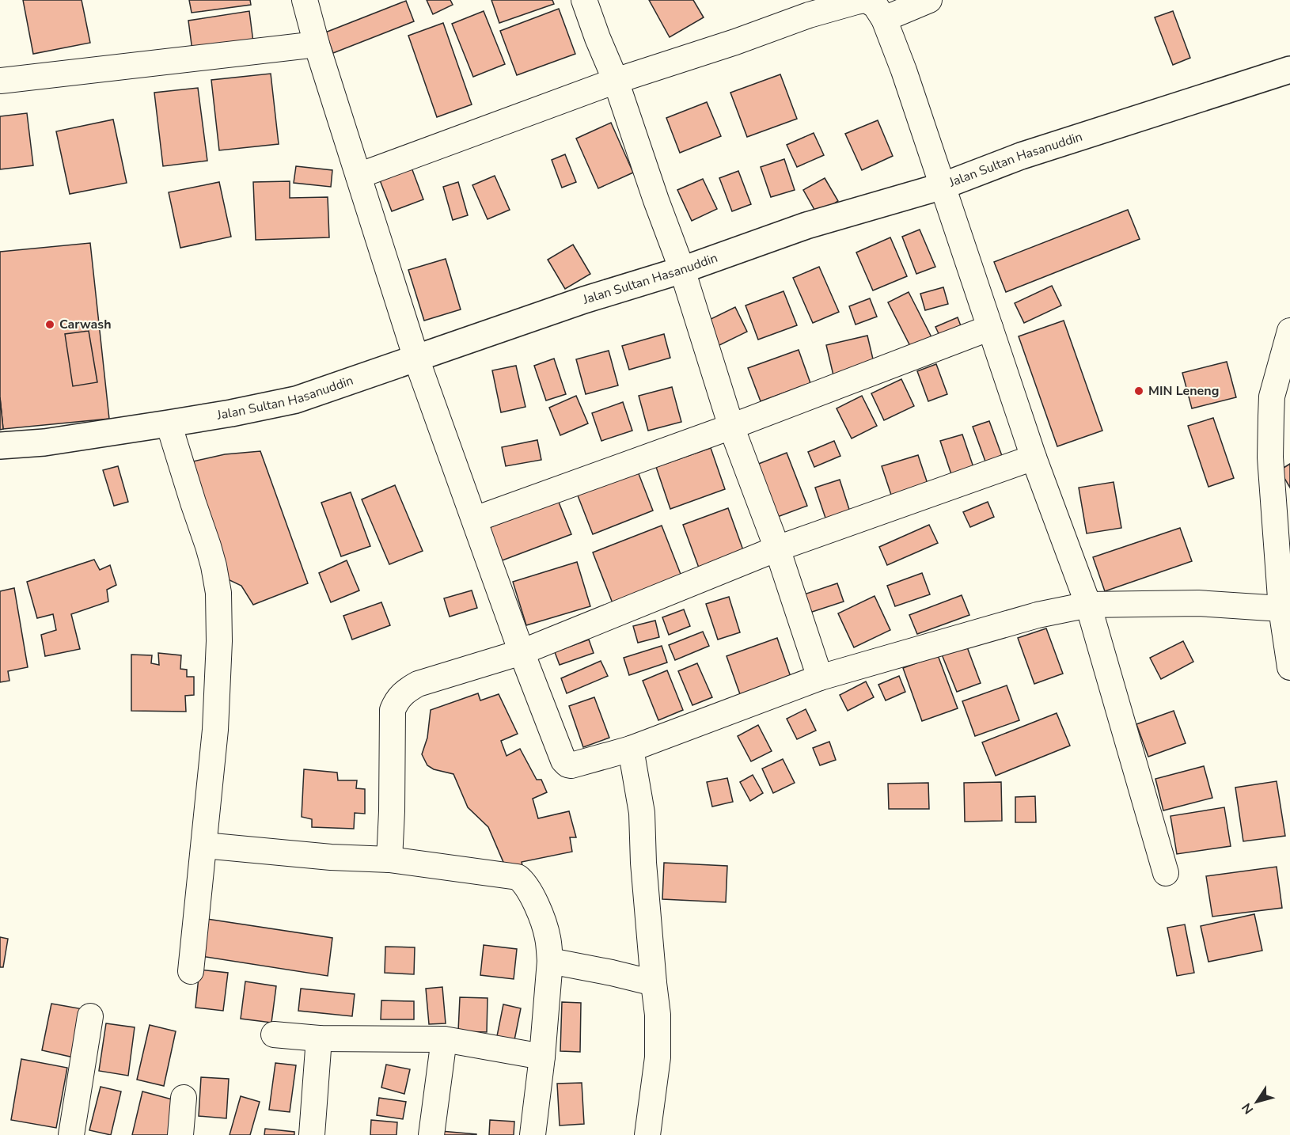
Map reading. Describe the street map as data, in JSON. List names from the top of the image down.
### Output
{
  "streets": {
    "main road": ["Jalan Sultan Hasanuddin"]
  },
  "places": ["Carwash", "MIN Leneng"],
  "north": "bottom left"
}
